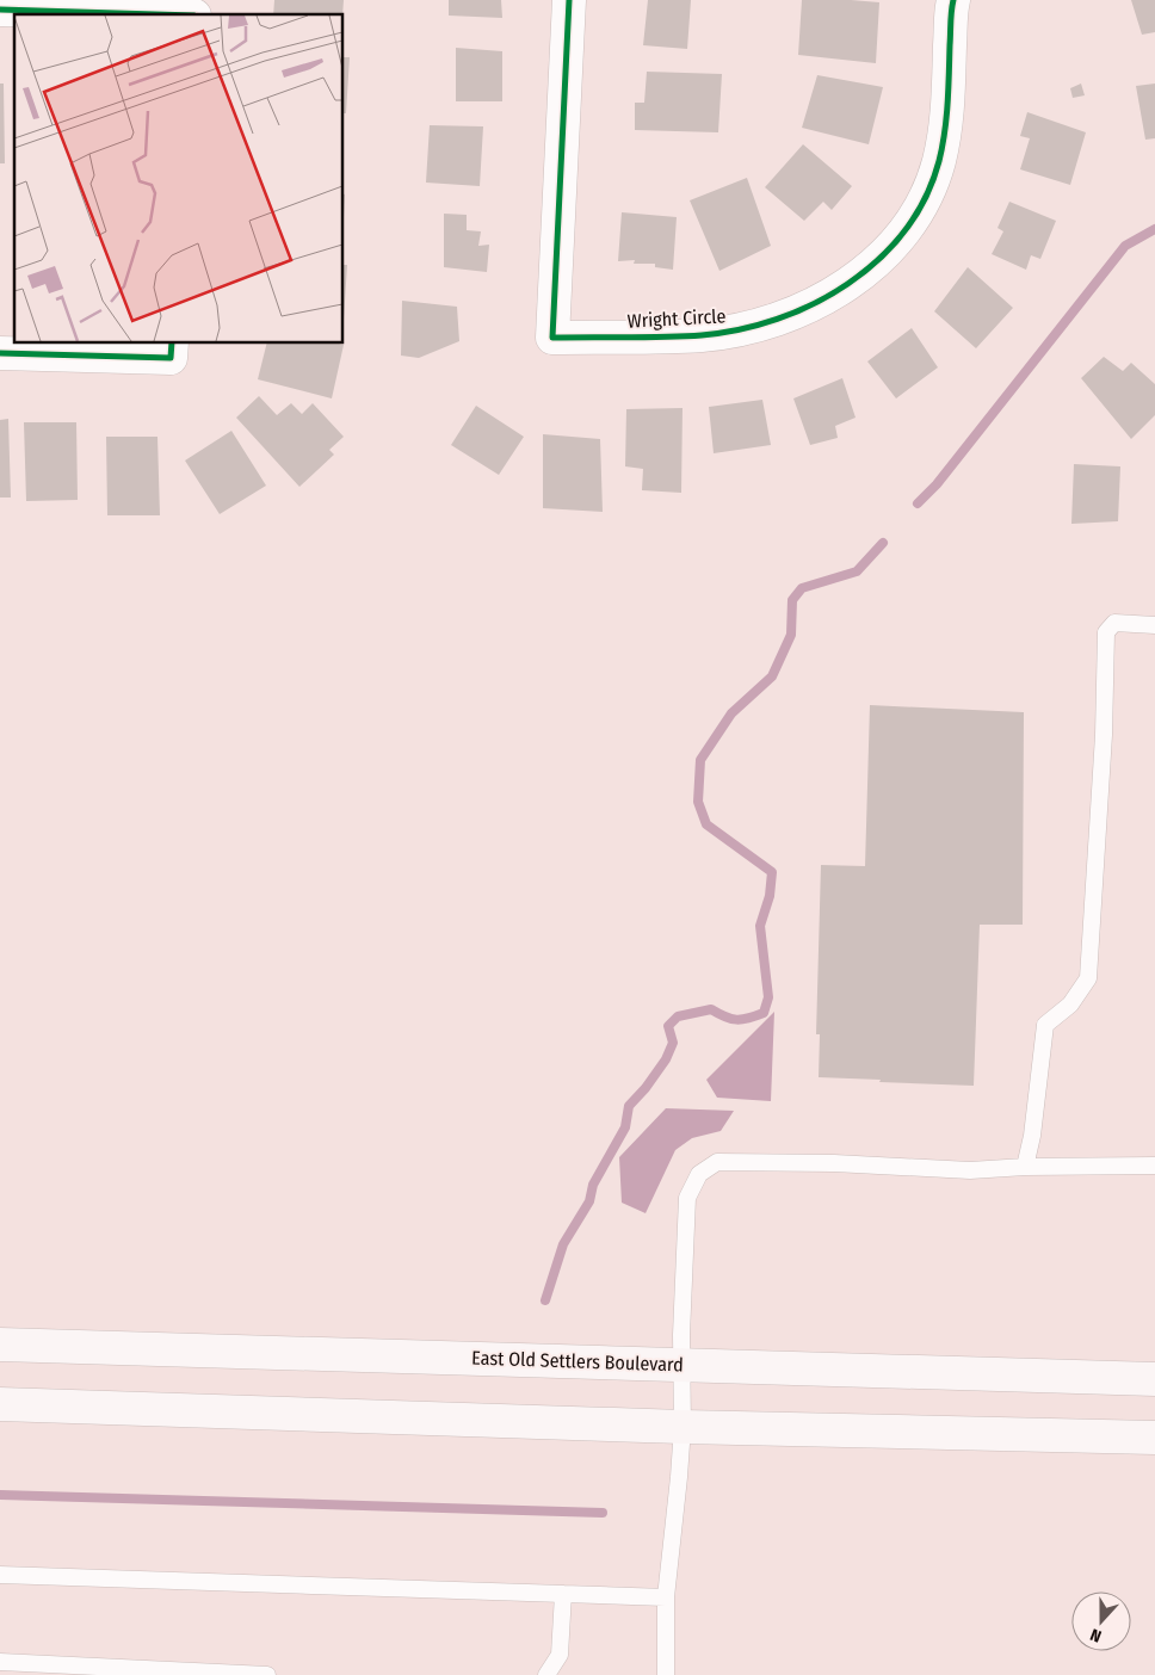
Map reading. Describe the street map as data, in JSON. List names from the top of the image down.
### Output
{
  "streets": {
    "main road": ["East Old Settlers Boulevard"],
    "street": ["Wright Circle"]
  },
  "north": "bottom"
}
